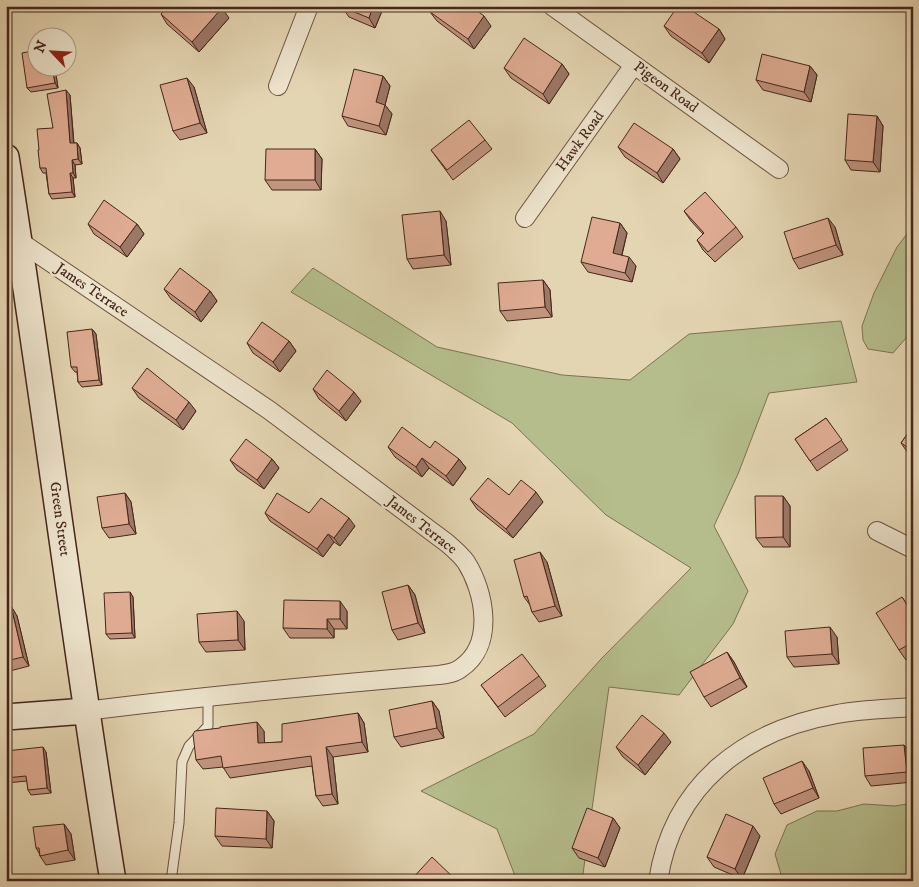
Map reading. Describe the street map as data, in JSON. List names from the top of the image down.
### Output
{
  "streets": {
    "street": [
      "Pigeon Road",
      "Hawk Road",
      "James Terrace",
      "Green Street"
    ]
  },
  "crossings": [
    ["Pigeon Road", "Hawk Road"],
    ["James Terrace", "Green Street"]
  ],
  "north": "top left"
}
